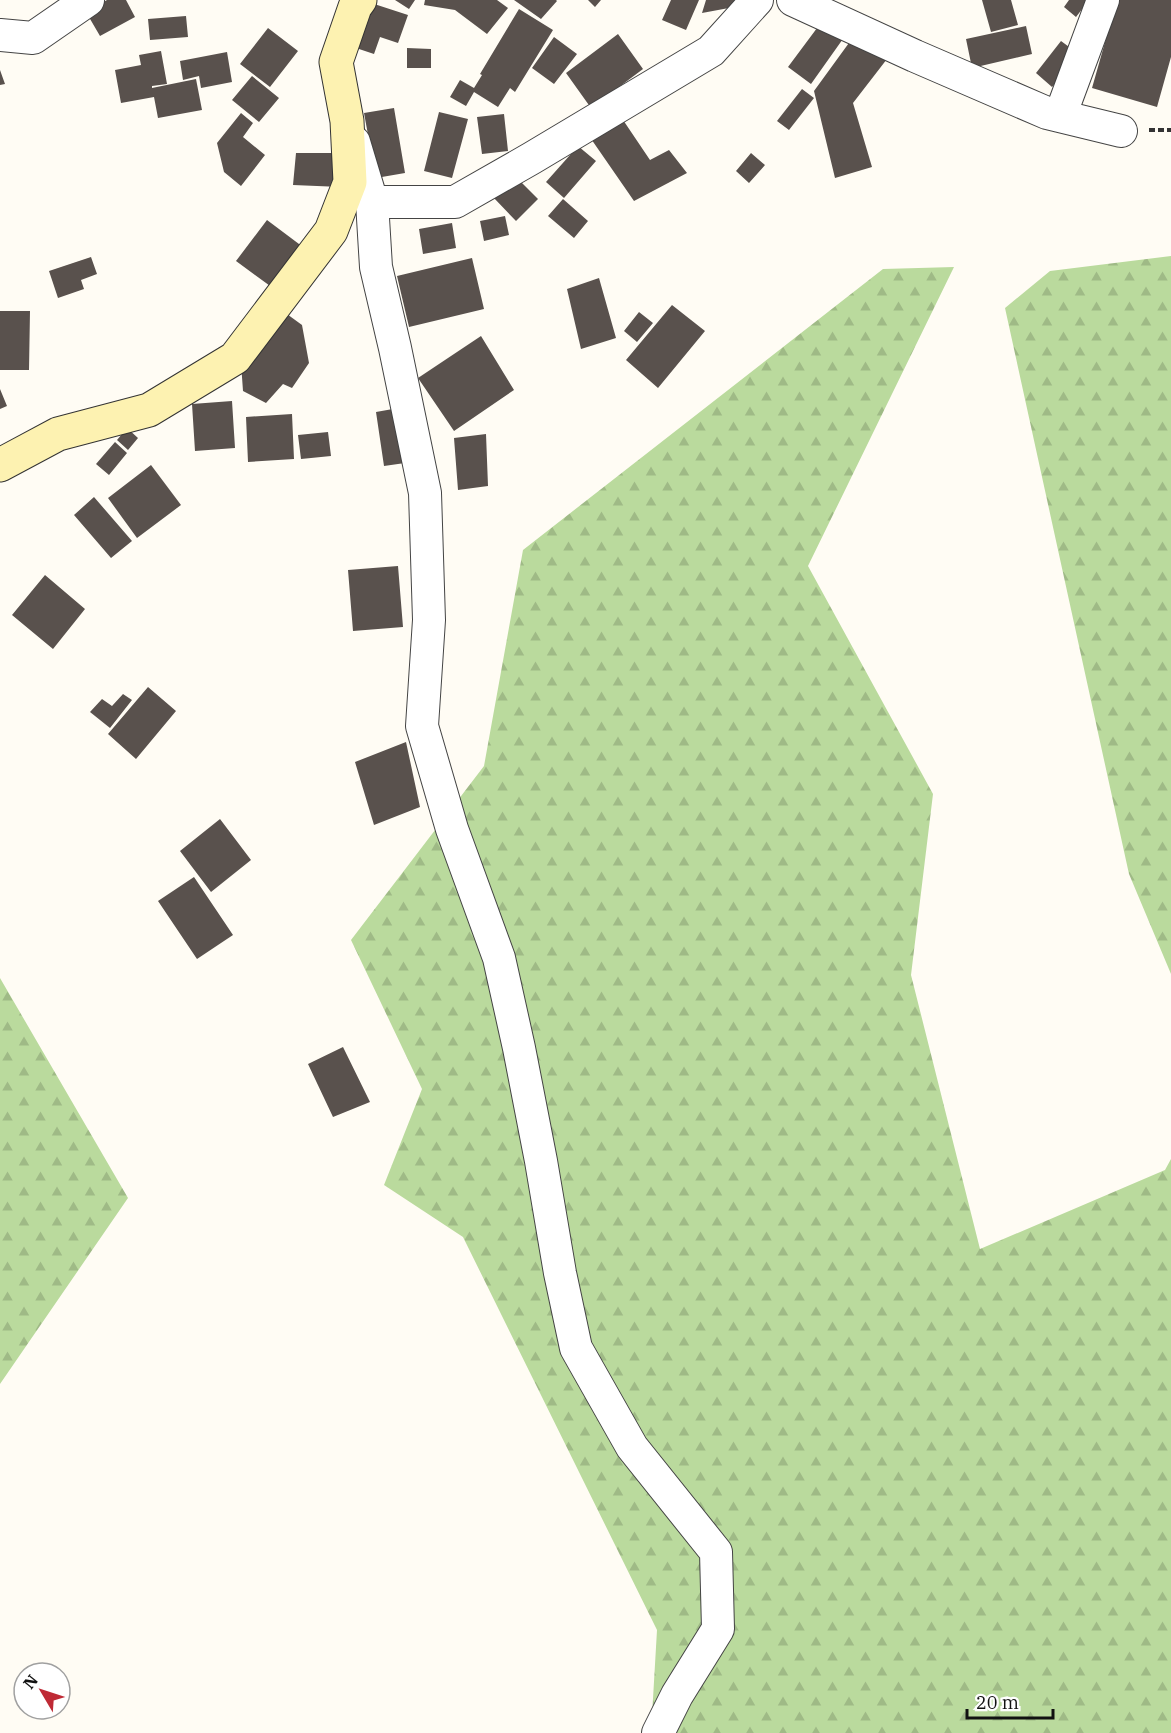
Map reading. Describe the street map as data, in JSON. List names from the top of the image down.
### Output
{
  "scale_bar": "20 m",
  "north": "top left"
}
